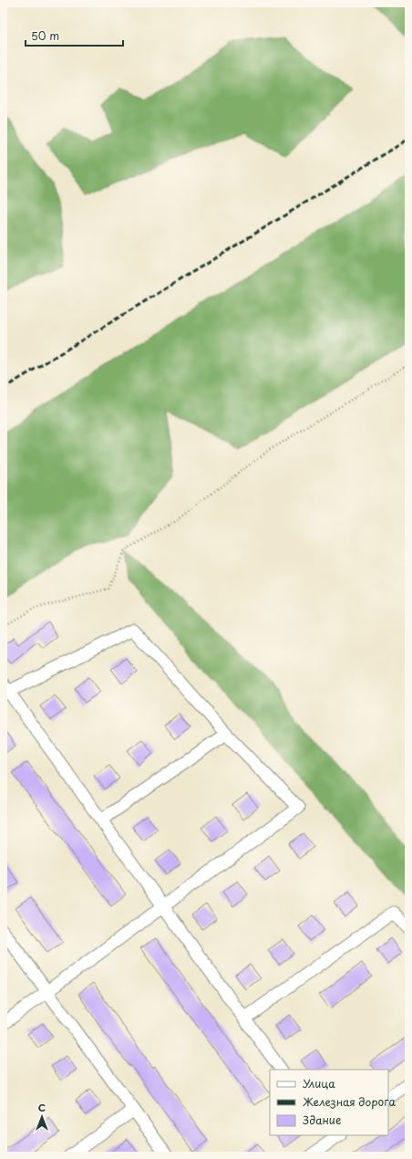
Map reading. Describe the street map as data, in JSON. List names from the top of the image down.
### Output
{
  "legend": ["Улица", "Железная дорога", "Здание"],
  "scale_bar": "50 m",
  "north": "top"
}
